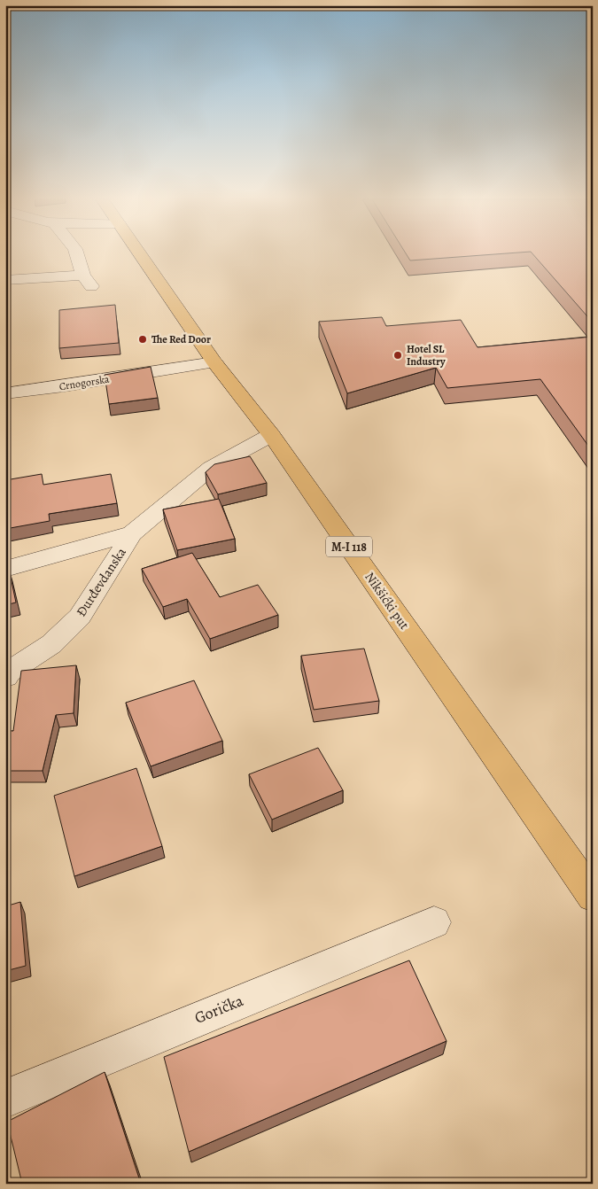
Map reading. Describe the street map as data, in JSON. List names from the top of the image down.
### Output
{
  "streets": {
    "main road": ["M-I 118", "Nikšićki put"],
    "street": ["Crnogorska", "Đurđevdanska", "Gorička"]
  },
  "crossings": [
    ["Crnogorska", "Nikšićki put"],
    ["Đurđevdanska", "Nikšićki put"]
  ],
  "places": ["The Red Door", "Hotel SL Industry"]
}
